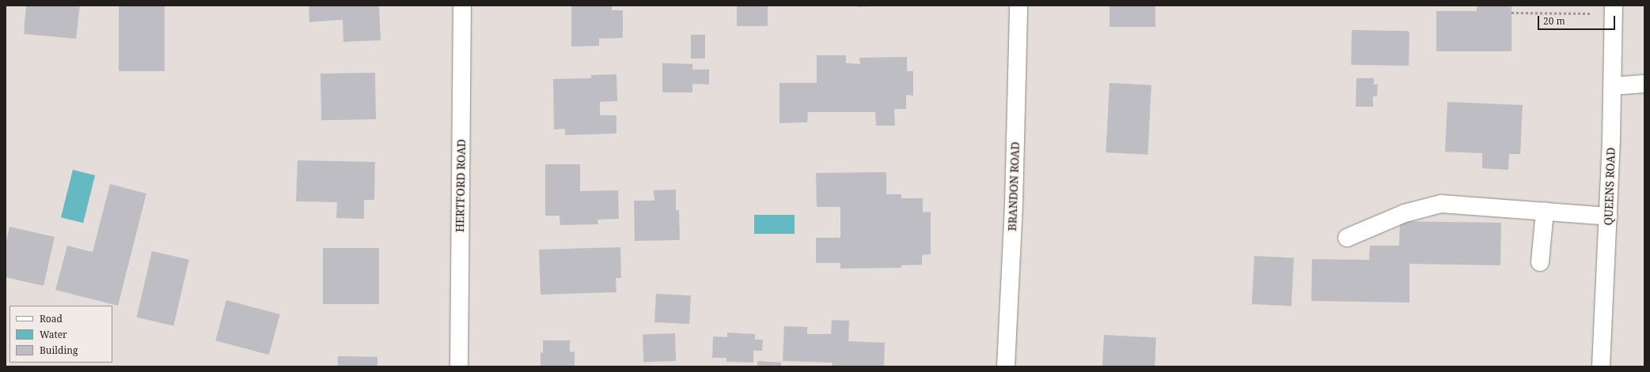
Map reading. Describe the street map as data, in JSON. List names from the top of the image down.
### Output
{
  "streets": {
    "street": ["HERTFORD ROAD", "BRANDON ROAD", "QUEENS ROAD"]
  },
  "legend": ["Road", "Water", "Building"],
  "scale_bar": "20 m"
}
